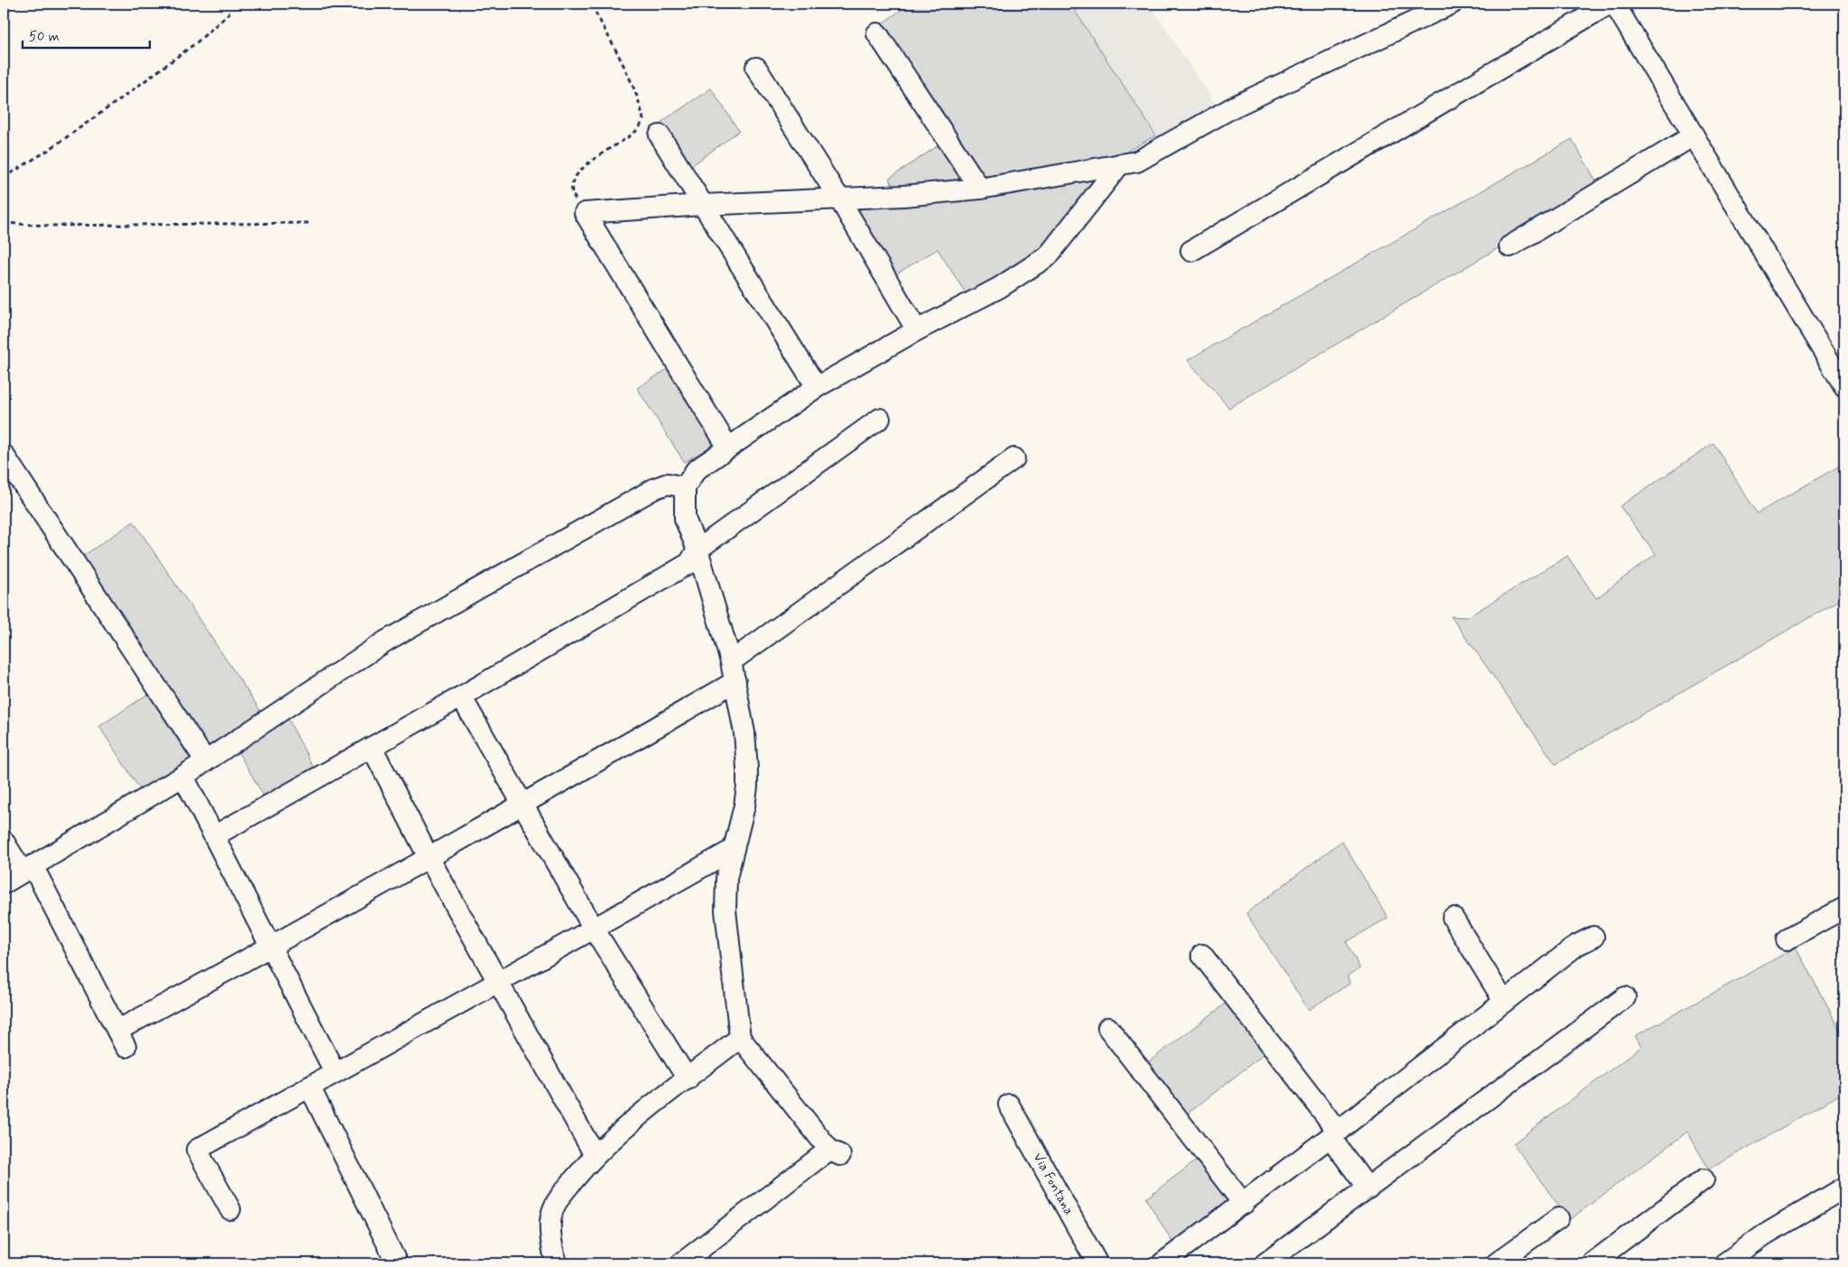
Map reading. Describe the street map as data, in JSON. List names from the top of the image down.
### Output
{
  "streets": {
    "street": ["Via Fontana"]
  },
  "scale_bar": "50 m"
}
